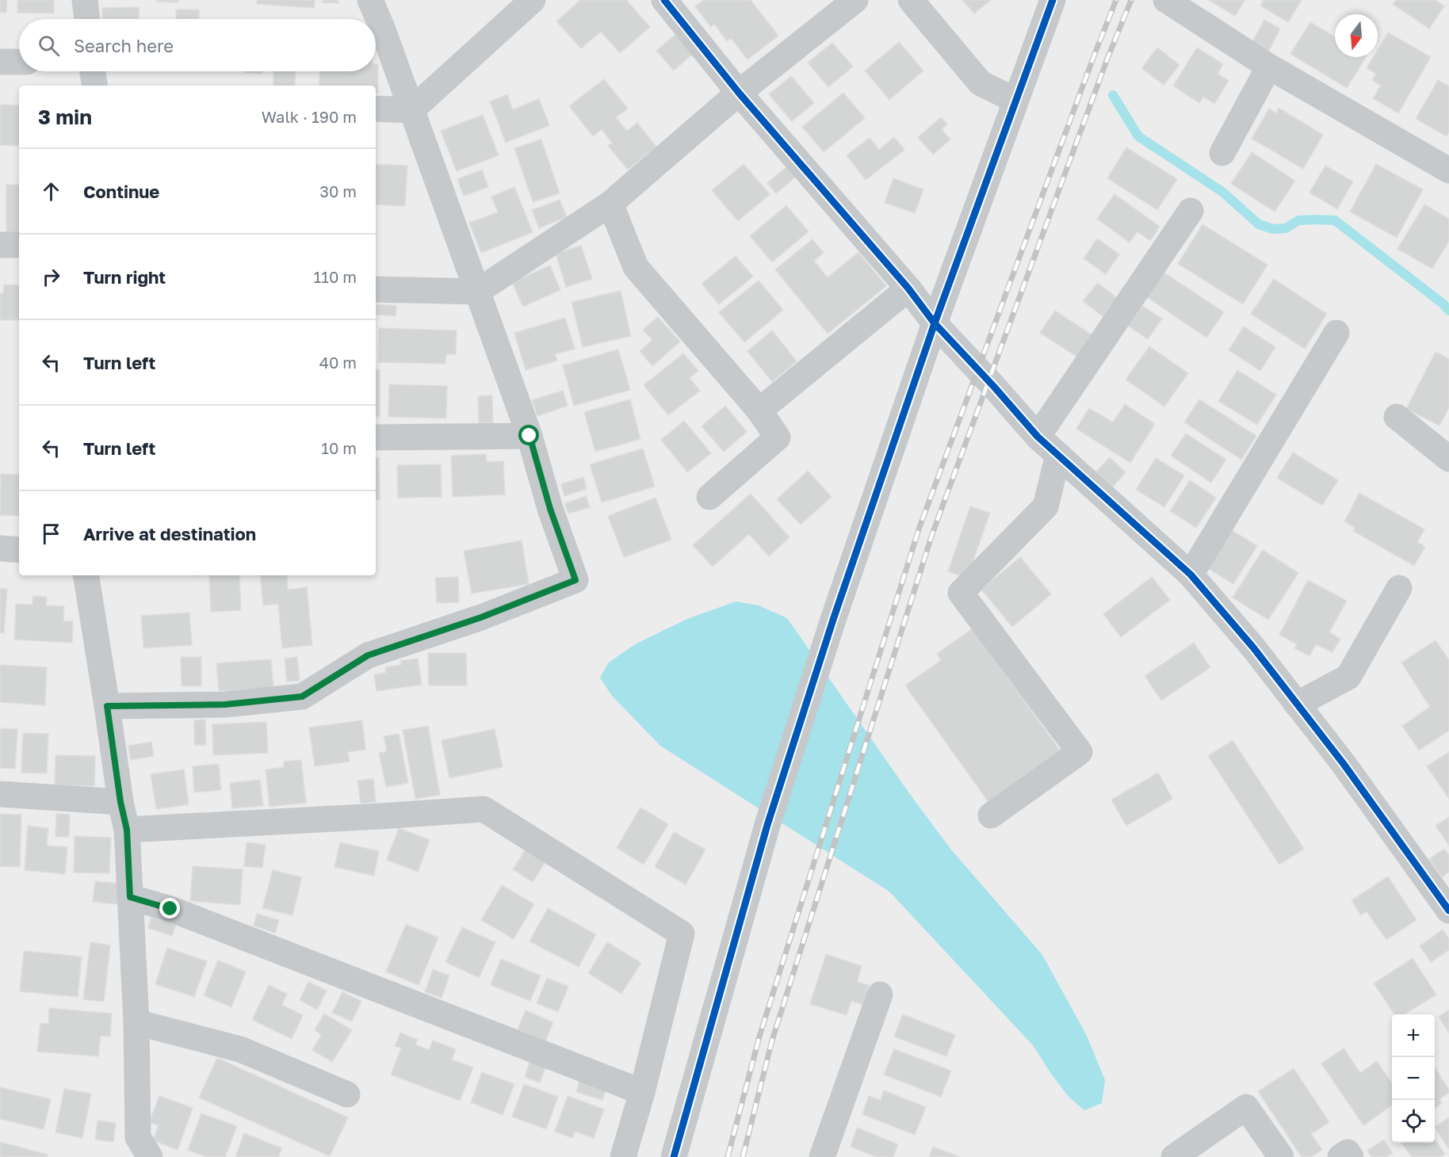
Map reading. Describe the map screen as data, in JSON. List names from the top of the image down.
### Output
{
  "north": "bottom",
  "page": {
    "search": "Search here",
    "heading": ["3 min", "Walk · 190 m"],
    "list": [
      ["Continue", "30 m"],
      ["Turn right", "110 m"],
      ["Turn left", "40 m"],
      ["Turn left", "10 m"],
      "Arrive at destination"
    ],
    "map_buttons": ["+", "−"]
  }
}
